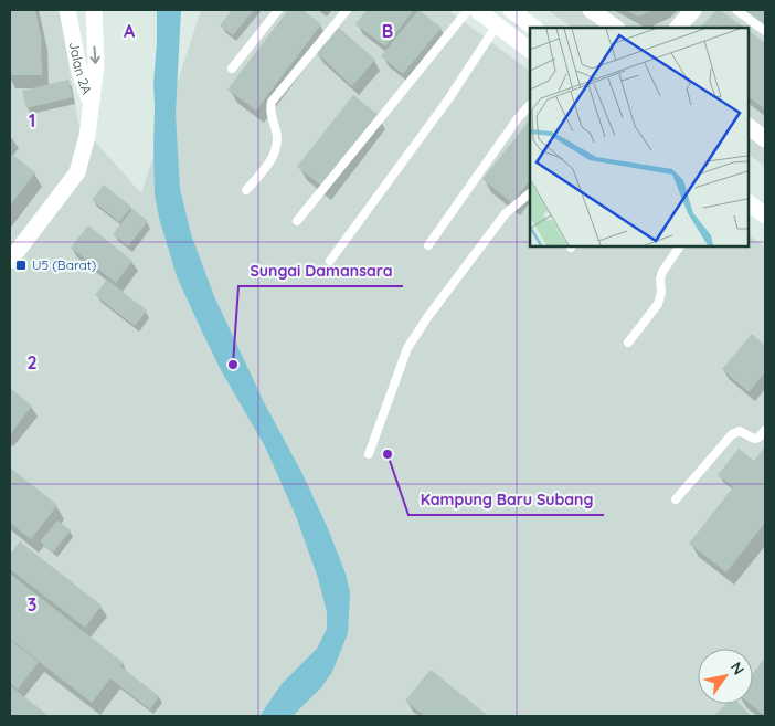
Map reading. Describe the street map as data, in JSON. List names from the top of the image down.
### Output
{
  "streets": {
    "street": ["Jalan 2A"]
  },
  "places": {
    "transit": ["U5 (Barat)"],
    "other": ["Sungai Damansara", "Kampung Baru Subang"]
  },
  "north": "top right",
  "grid": {
    "columns": ["A", "B"],
    "rows": ["1", "2", "3"]
  }
}
